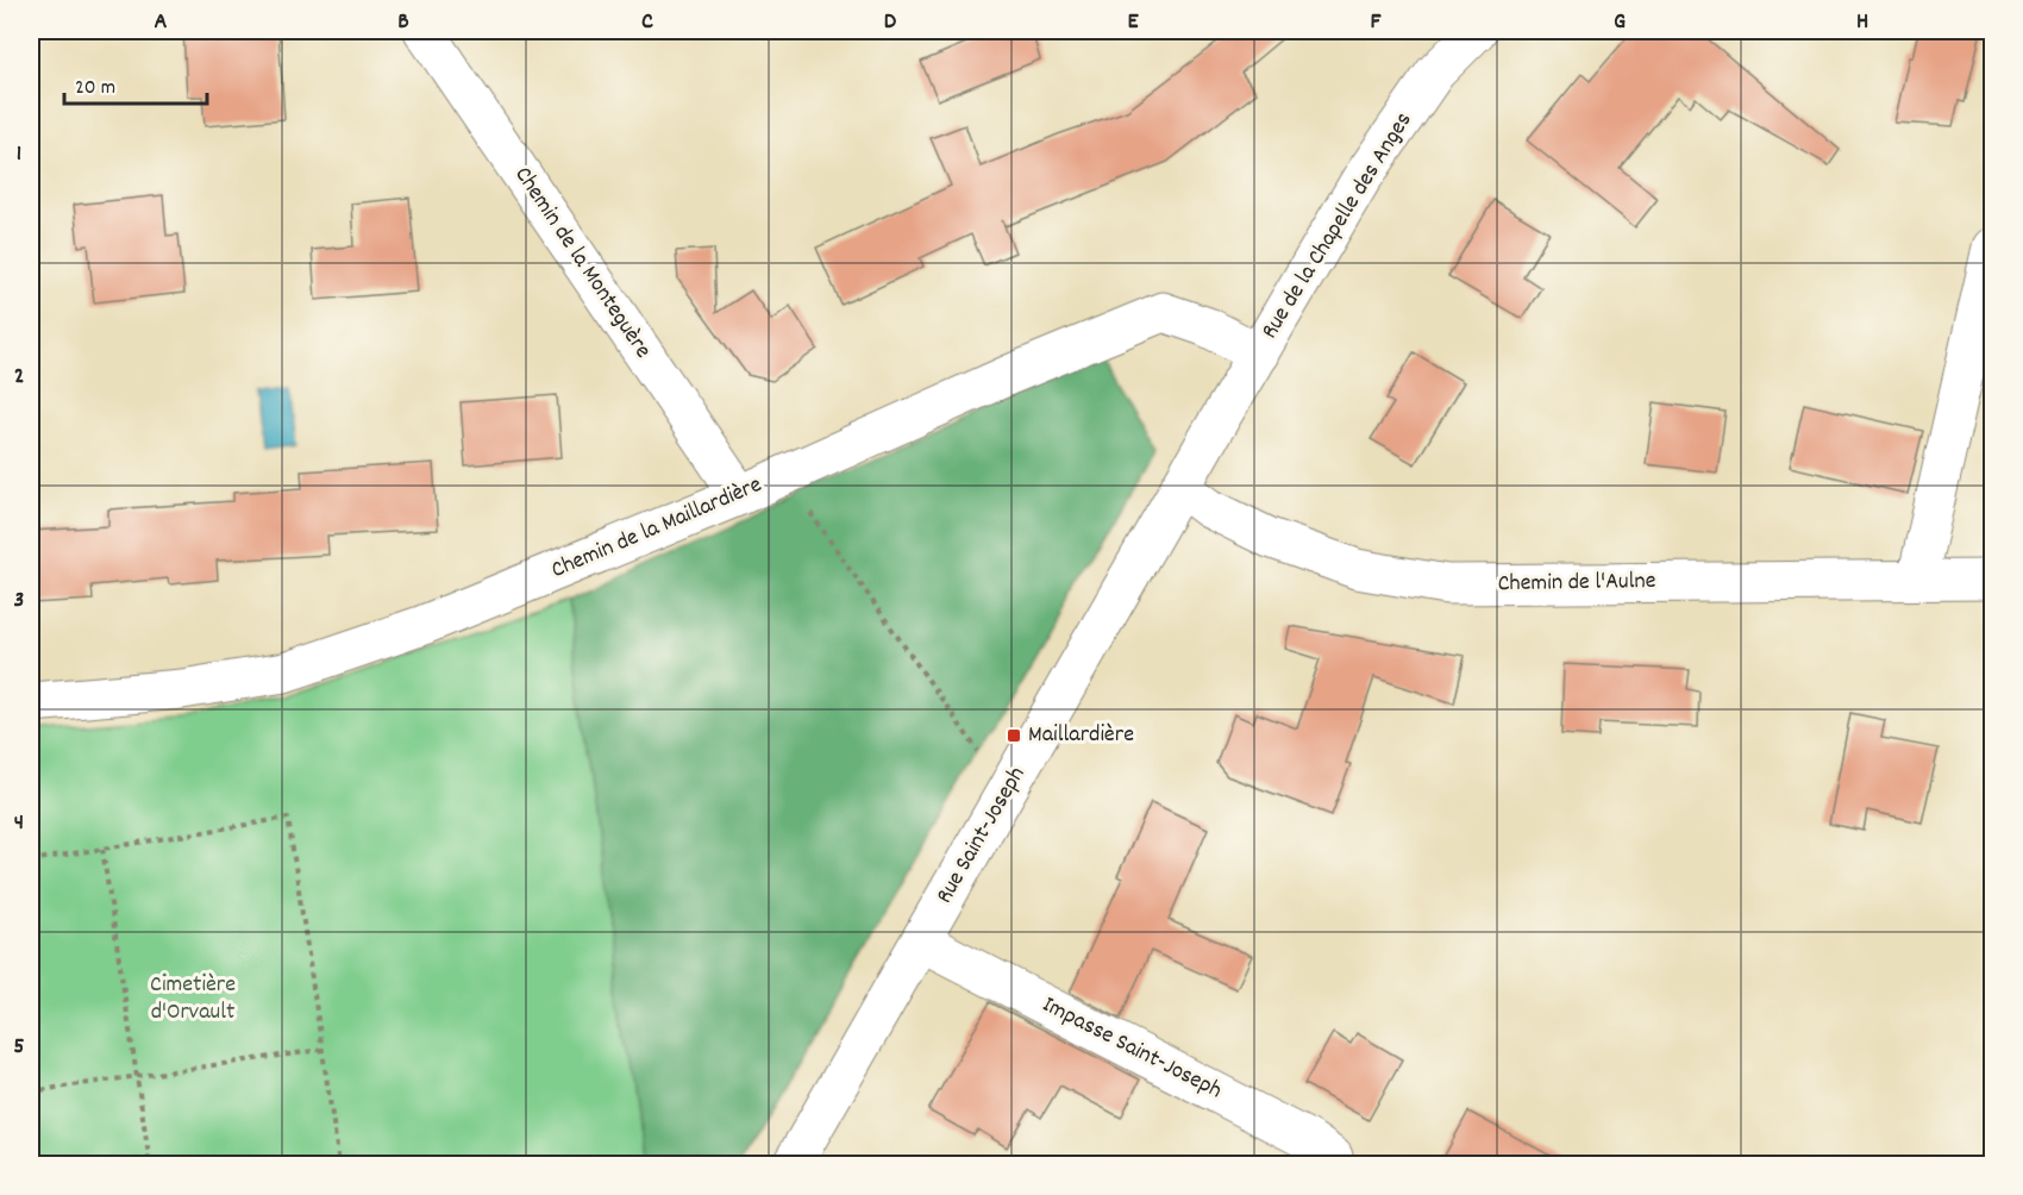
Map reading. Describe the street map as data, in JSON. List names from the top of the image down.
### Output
{
  "streets": {
    "street": [
      "Rue de la Chapelle des Anges",
      "Chemin de la Monteguère",
      "Chemin de la Maillardière",
      "Chemin de l'Aulne",
      "Rue Saint-Joseph",
      "Impasse Saint-Joseph"
    ]
  },
  "crossings": [
    ["Rue de la Chapelle des Anges", "Chemin de la Maillardière"],
    ["Rue de la Chapelle des Anges", "Rue Saint-Joseph"],
    ["Chemin de la Monteguère", "Chemin de la Maillardière"],
    ["Chemin de l'Aulne", "Rue Saint-Joseph"],
    ["Rue Saint-Joseph", "Impasse Saint-Joseph"]
  ],
  "parks": ["Cimetière d'Orvault"],
  "places": {
    "transit": ["Maillardière"]
  },
  "scale_bar": "20 m",
  "grid": {
    "columns": [
      "A",
      "B",
      "C",
      "D",
      "E",
      "F",
      "G",
      "H"
    ],
    "rows": [
      "1",
      "2",
      "3",
      "4",
      "5"
    ]
  }
}
